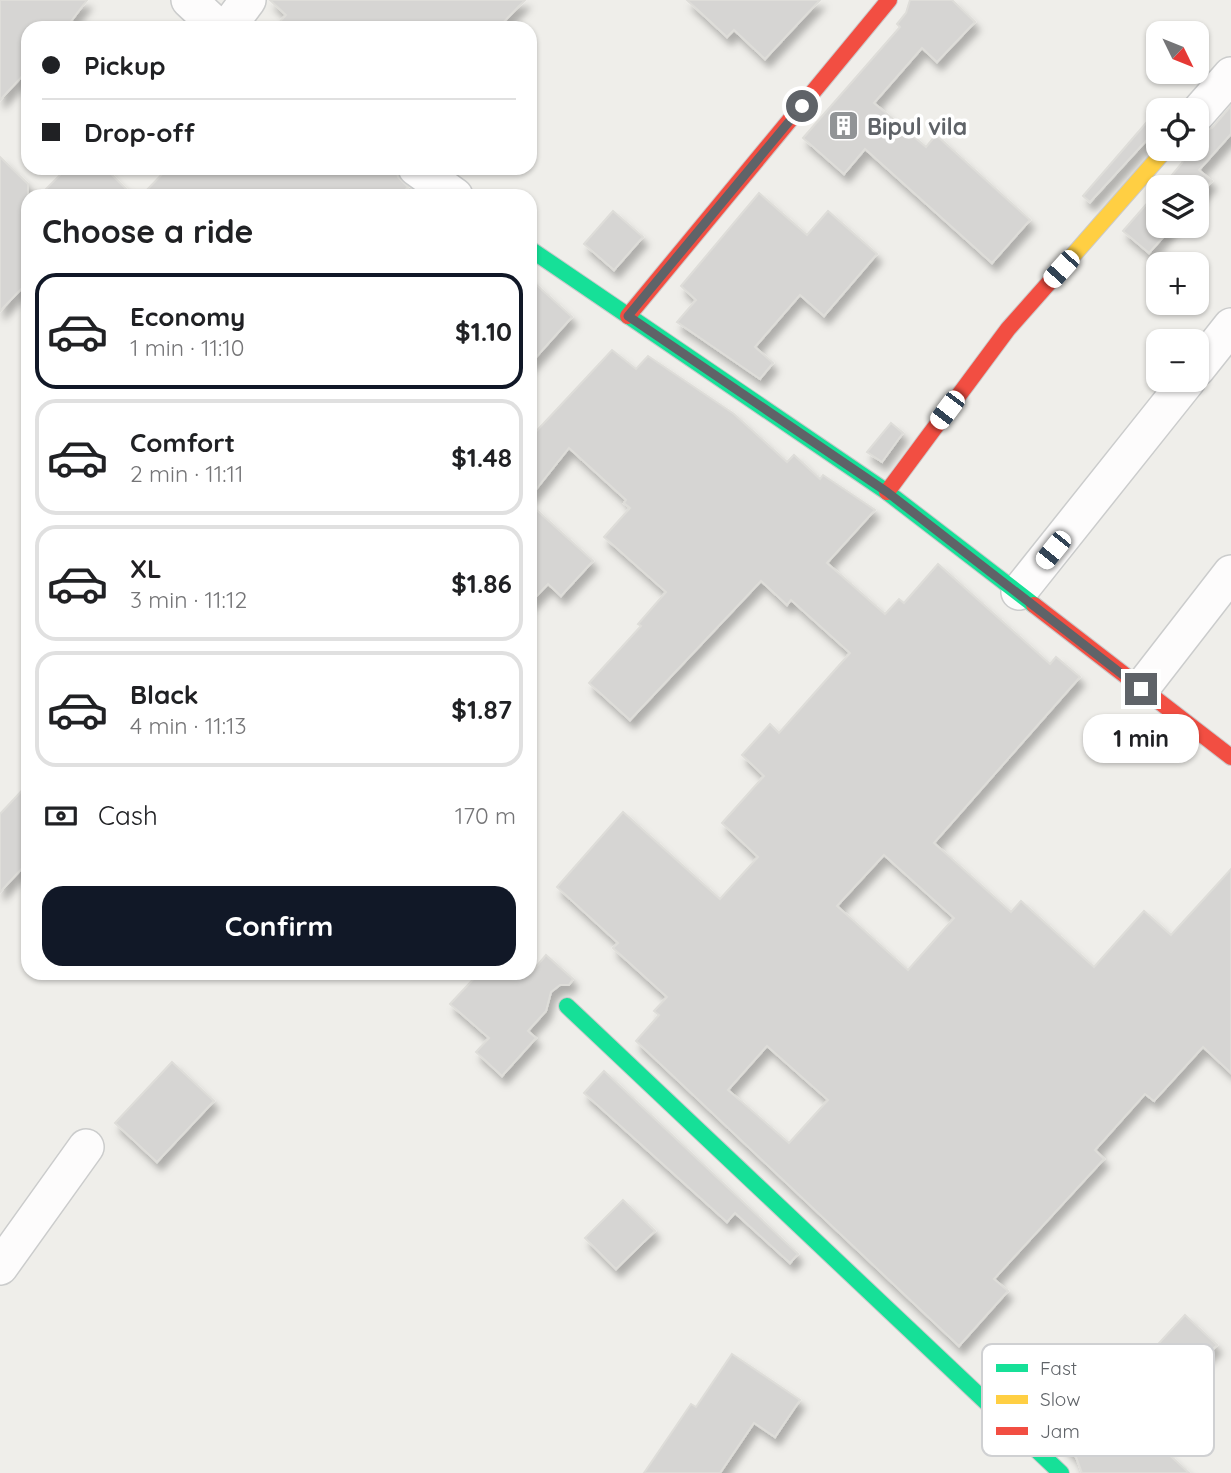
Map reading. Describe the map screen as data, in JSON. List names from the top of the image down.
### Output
{
  "places": {
    "building": ["Bipul vila"]
  },
  "legend": ["Fast", "Slow", "Jam"],
  "north": "bottom right",
  "page": {
    "map_buttons": ["+", "−"],
    "banner": ["Pickup", "Drop-off"],
    "heading": "Choose a ride",
    "list": [
      {
        "name": "Economy",
        "note": "1 min · 11:10",
        "value": "$1.10"
      },
      {
        "name": "Comfort",
        "note": "2 min · 11:11",
        "value": "$1.48"
      },
      {
        "name": "XL",
        "note": "3 min · 11:12",
        "value": "$1.86"
      },
      {
        "name": "Black",
        "note": "4 min · 11:13",
        "value": "$1.87"
      }
    ],
    "bubble": "1 min",
    "pay": ["Cash", "170 m"],
    "buttons": "Confirm"
  }
}
